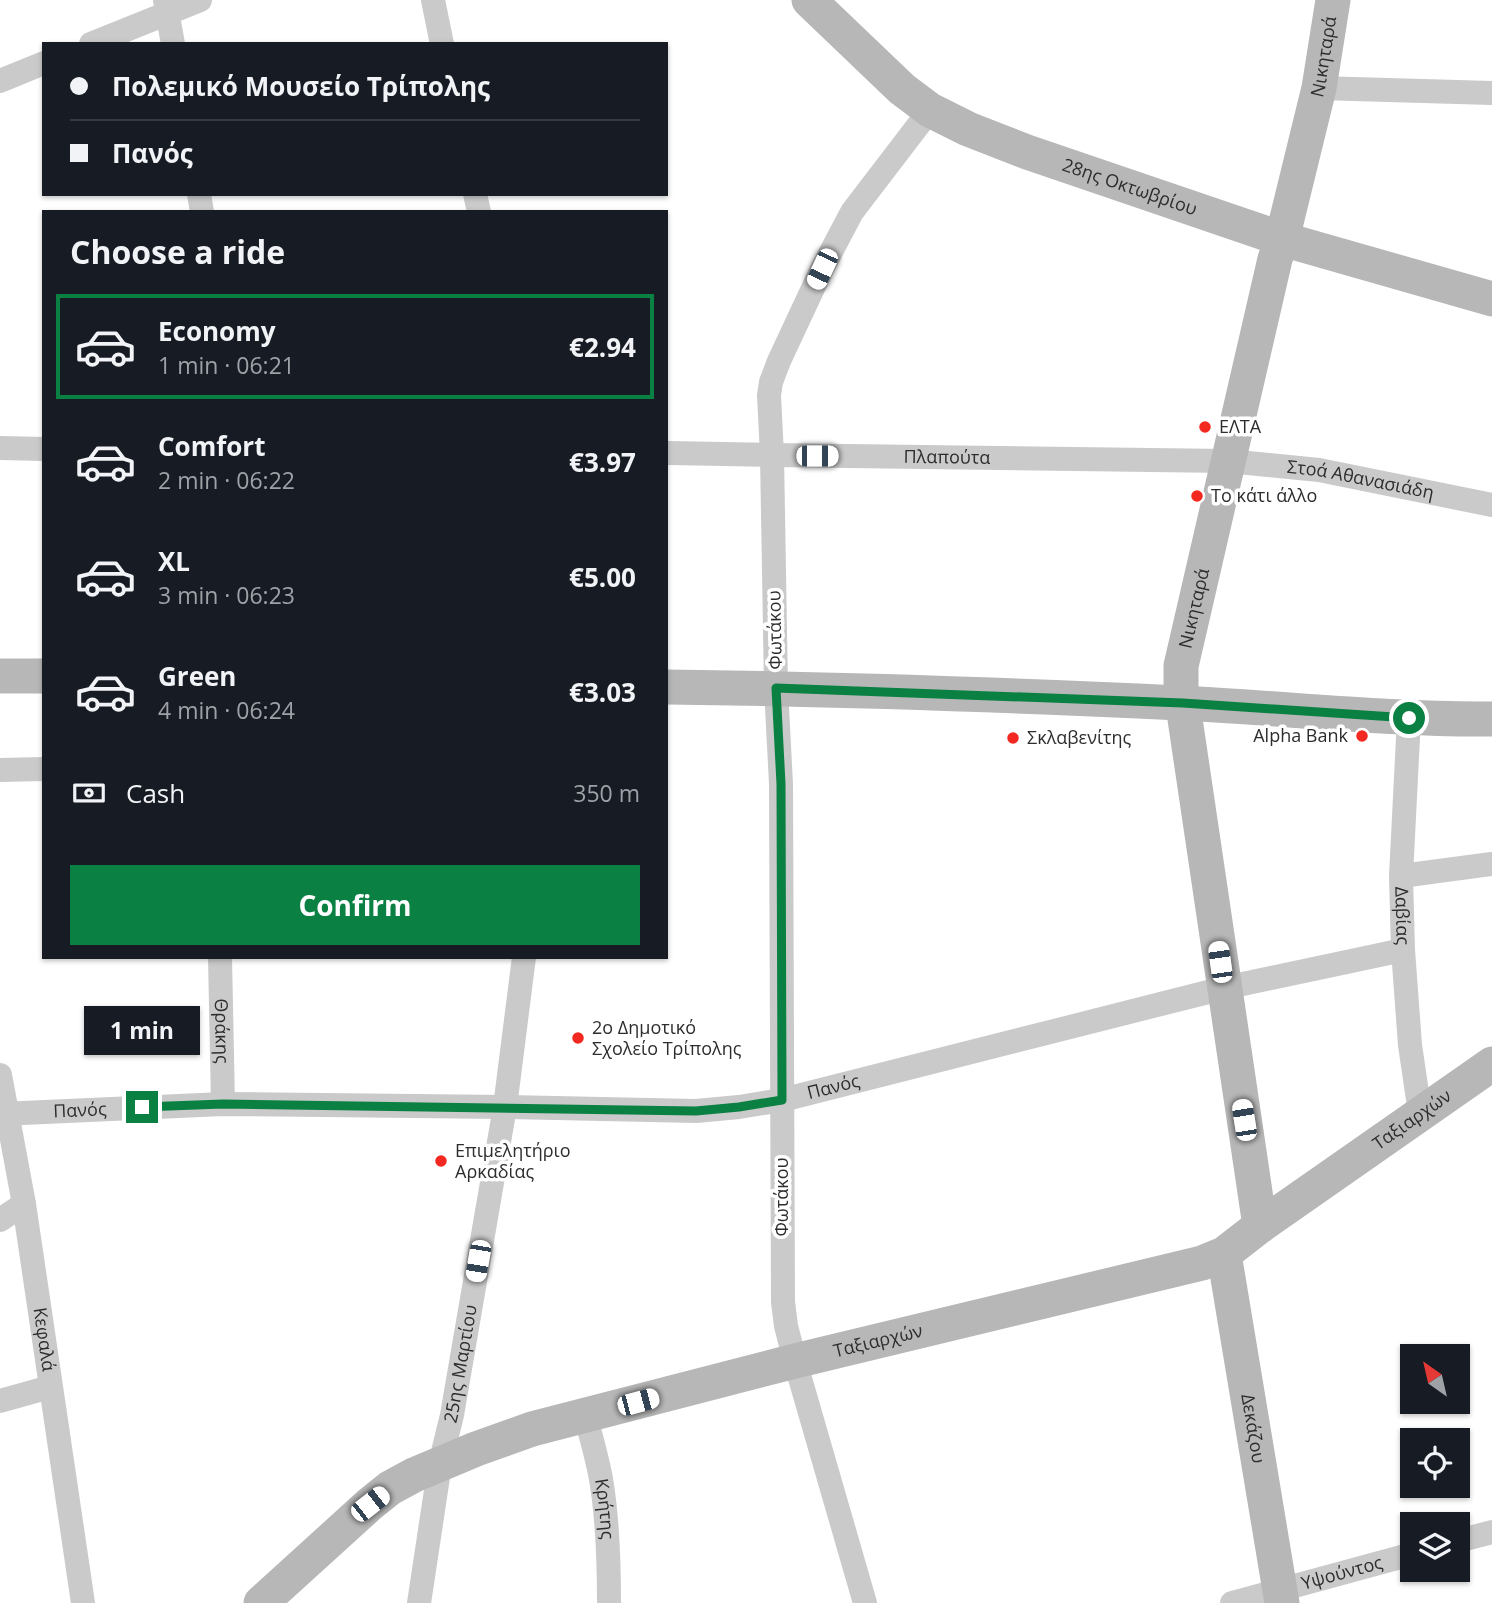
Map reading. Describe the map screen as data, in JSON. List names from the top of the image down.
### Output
{
  "streets": {
    "main road": [
      "Νικηταρά",
      "28ης Οκτωβρίου",
      "Ταξιαρχών",
      "Δεκάζου"
    ],
    "street": [
      "Πλαπούτα",
      "Στοά Αθανασιάδη",
      "Φωτάκου",
      "Δαβίας",
      "Θράκης",
      "Πανός",
      "Κεφαλά",
      "25ης Μαρτίου",
      "Κρήτης",
      "Υψούντος"
    ]
  },
  "crossings": [
    ["Νικηταρά", "28ης Οκτωβρίου"],
    ["Νικηταρά", "Πλαπούτα"],
    ["Νικηταρά", "Στοά Αθανασιάδη"],
    ["Νικηταρά", "Πανός"],
    ["Νικηταρά", "Ταξιαρχών"],
    ["28ης Οκτωβρίου", "Φωτάκου"],
    ["Πλαπούτα", "Στοά Αθανασιάδη"],
    ["Πλαπούτα", "Φωτάκου"],
    ["Φωτάκου", "Πανός"],
    ["Φωτάκου", "Ταξιαρχών"],
    ["Δαβίας", "Πανός"],
    ["Δαβίας", "Ταξιαρχών"],
    ["Θράκης", "Πανός"],
    ["Πανός", "Κεφαλά"],
    ["Πανός", "25ης Μαρτίου"],
    ["Ταξιαρχών", "25ης Μαρτίου"],
    ["Ταξιαρχών", "Δεκάζου"],
    ["Ταξιαρχών", "Κρήτης"],
    ["Δεκάζου", "Υψούντος"]
  ],
  "places": [
    "ΕΛΤΑ",
    "Το κάτι άλλο",
    "Alpha Bank",
    "Σκλαβενίτης",
    "2ο Δημοτικό Σχολείο Τρίπολης",
    "Επιμελητήριο Αρκαδίας"
  ],
  "north": "top left",
  "page": {
    "banner": ["Πολεμικό Μουσείο Τρίπολης", "Πανός"],
    "heading": "Choose a ride",
    "list": [
      {
        "name": "Economy",
        "note": "1 min · 06:21",
        "value": "€2.94"
      },
      {
        "name": "Comfort",
        "note": "2 min · 06:22",
        "value": "€3.97"
      },
      {
        "name": "XL",
        "note": "3 min · 06:23",
        "value": "€5.00"
      },
      {
        "name": "Green",
        "note": "4 min · 06:24",
        "value": "€3.03"
      }
    ],
    "pay": ["Cash", "350 m"],
    "buttons": "Confirm",
    "bubble": "1 min"
  }
}
